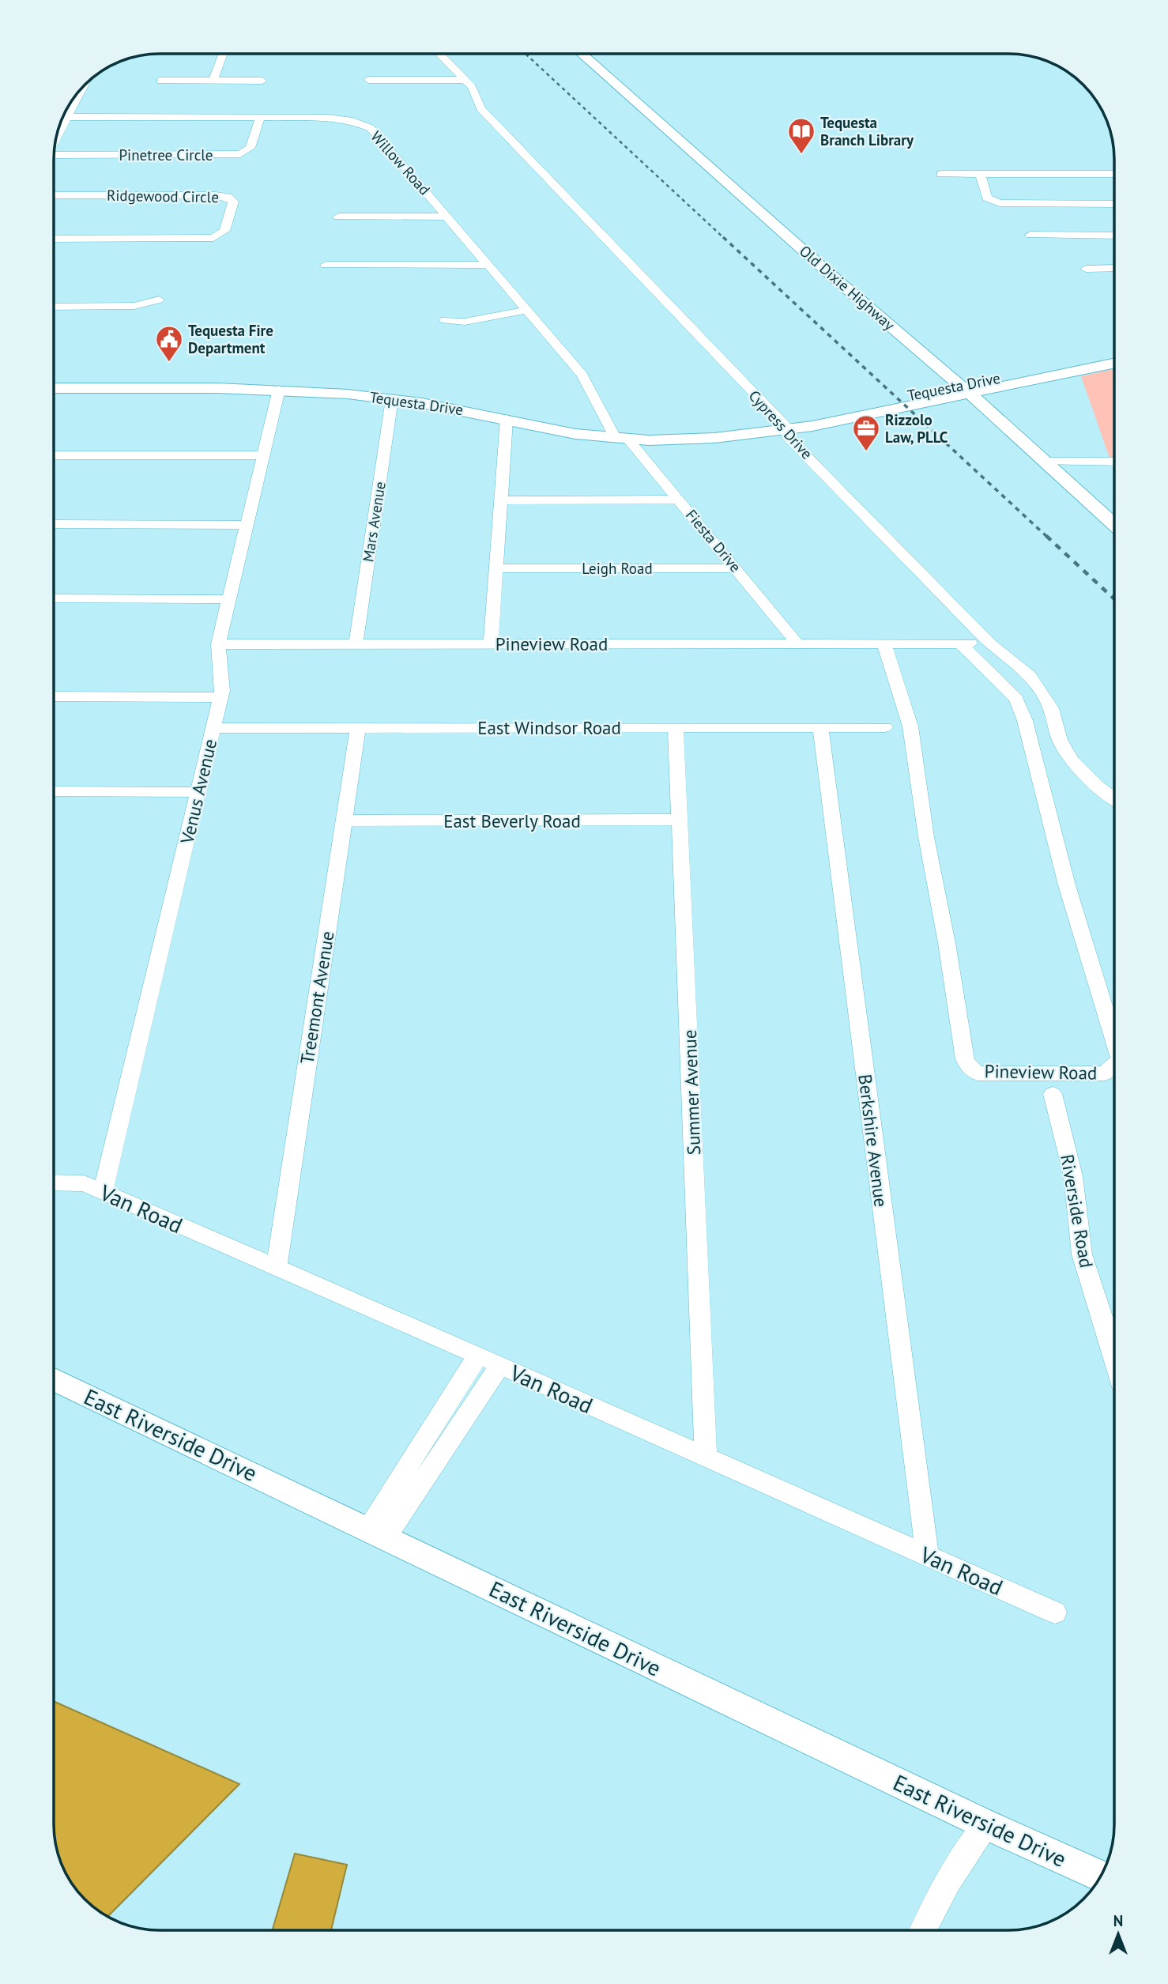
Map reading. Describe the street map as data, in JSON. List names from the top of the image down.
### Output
{
  "streets": {
    "street": [
      "Pinetree Circle",
      "Willow Road",
      "Ridgewood Circle",
      "Old Dixie Highway",
      "Tequesta Drive",
      "Cypress Drive",
      "Mars Avenue",
      "Fiesta Drive",
      "Leigh Road",
      "Pineview Road",
      "East Windsor Road",
      "Venus Avenue",
      "East Beverly Road",
      "Treemont Avenue",
      "Summer Avenue",
      "Berkshire Avenue",
      "Van Road",
      "Riverside Road",
      "East Riverside Drive"
    ]
  },
  "crossings": [
    ["Pinetree Circle", "Willow Road"],
    ["Willow Road", "Tequesta Drive"],
    ["Willow Road", "Fiesta Drive"],
    ["Old Dixie Highway", "Tequesta Drive"],
    ["Tequesta Drive", "Cypress Drive"],
    ["Tequesta Drive", "Mars Avenue"],
    ["Tequesta Drive", "Fiesta Drive"],
    ["Tequesta Drive", "Venus Avenue"],
    ["Cypress Drive", "Pineview Road"],
    ["Mars Avenue", "Pineview Road"],
    ["Fiesta Drive", "Leigh Road"],
    ["Fiesta Drive", "Pineview Road"],
    ["Pineview Road", "Venus Avenue"],
    ["East Windsor Road", "Venus Avenue"],
    ["East Windsor Road", "Treemont Avenue"],
    ["East Windsor Road", "Summer Avenue"],
    ["East Windsor Road", "Berkshire Avenue"],
    ["Venus Avenue", "Van Road"],
    ["East Beverly Road", "Treemont Avenue"],
    ["East Beverly Road", "Summer Avenue"],
    ["Treemont Avenue", "Van Road"],
    ["Summer Avenue", "Van Road"],
    ["Berkshire Avenue", "Van Road"]
  ],
  "places": {
    "library": ["Tequesta Branch Library"],
    "public building": ["Tequesta Fire Department"],
    "office": ["Rizzolo Law, PLLC"]
  },
  "north": "top"
}
